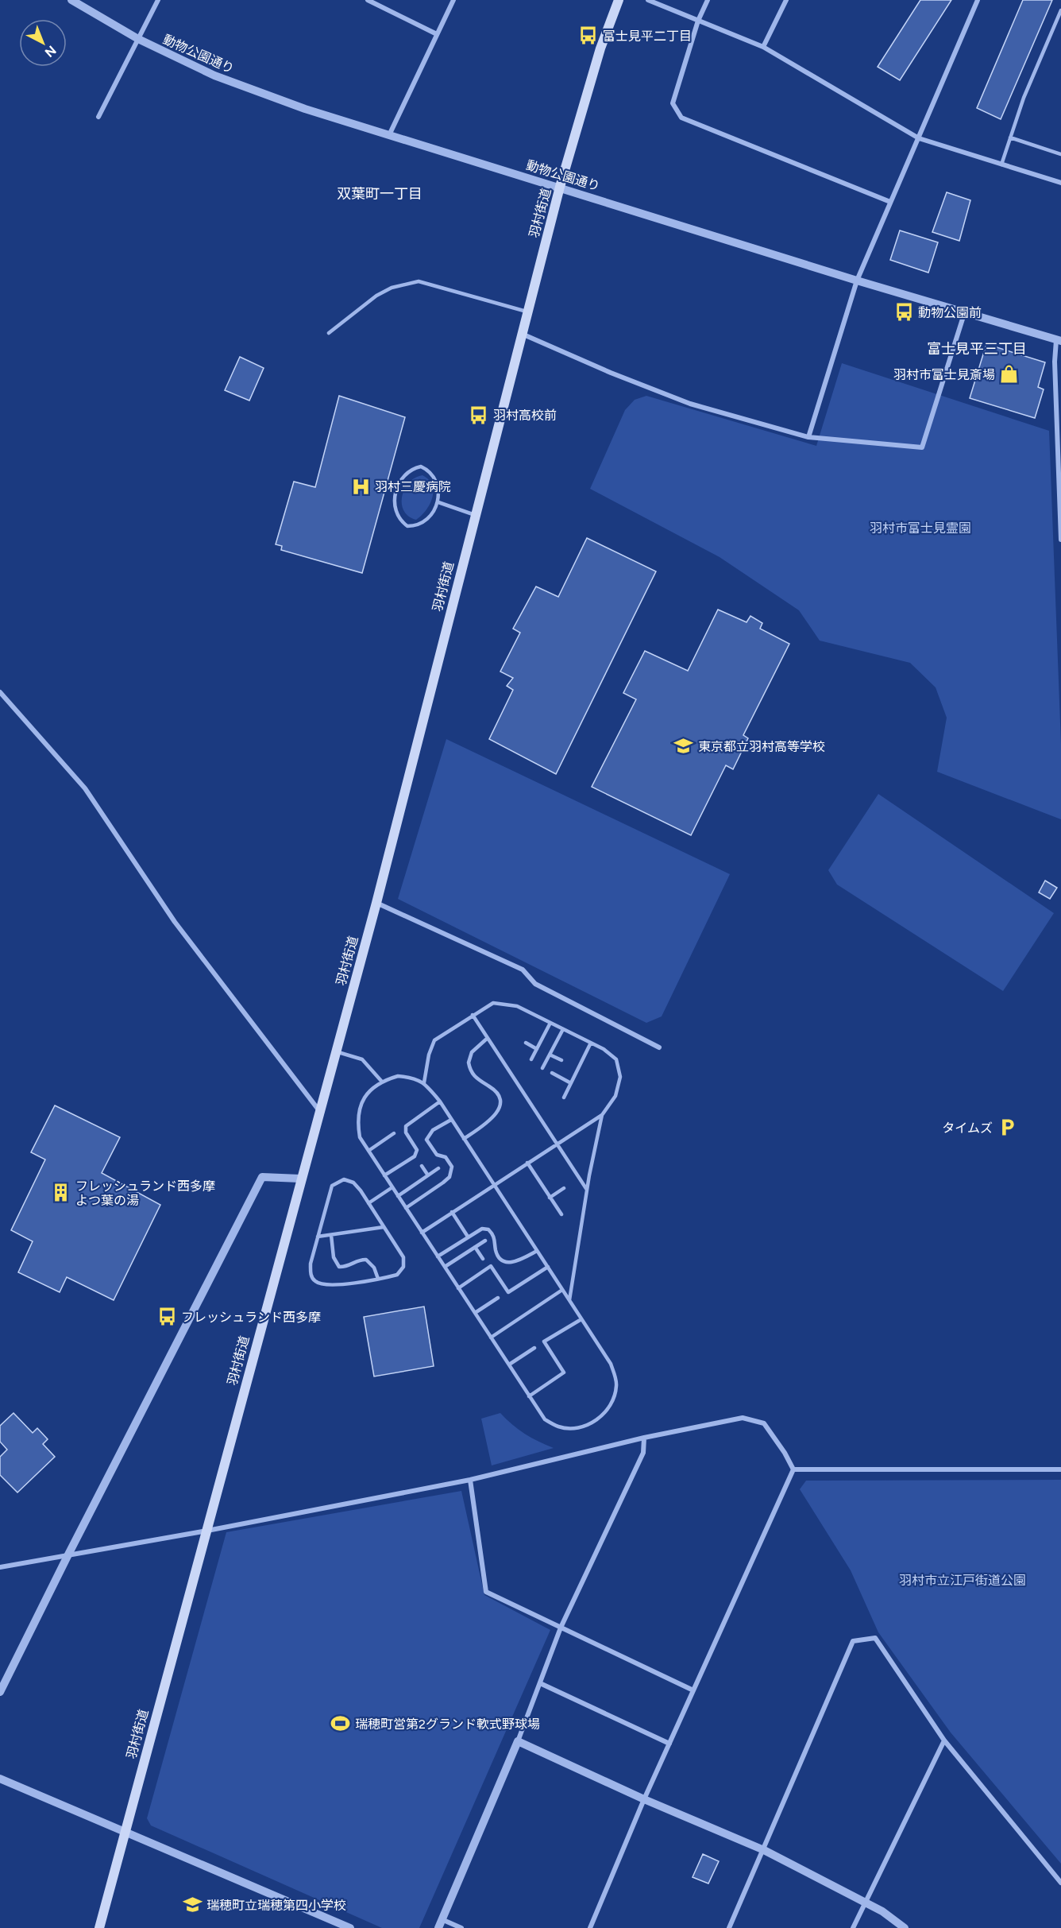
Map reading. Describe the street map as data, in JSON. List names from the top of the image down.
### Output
{
  "streets": {
    "main road": ["羽村街道"],
    "street": ["動物公園通り"]
  },
  "crossings": [
    ["動物公園通り", "羽村街道"]
  ],
  "districts": ["双葉町一丁目", "富士見平三丁目"],
  "parks": ["羽村市富士見霊園", "羽村市立江戸街道公園"],
  "places": {
    "bus stop": [
      "富士見平二丁目",
      "動物公園前",
      "羽村高校前",
      "フレッシュランド西多摩"
    ],
    "shop": ["羽村市富士見斎場"],
    "hospital": ["羽村三慶病院"],
    "school or university": ["東京都立羽村高等学校", "瑞穂町立瑞穂第四小学校"],
    "parking": ["タイムズ"],
    "building": ["フレッシュランド西多摩 よつ葉の湯"],
    "sports": ["瑞穂町営第2グランド軟式野球場"]
  },
  "north": "bottom right"
}
